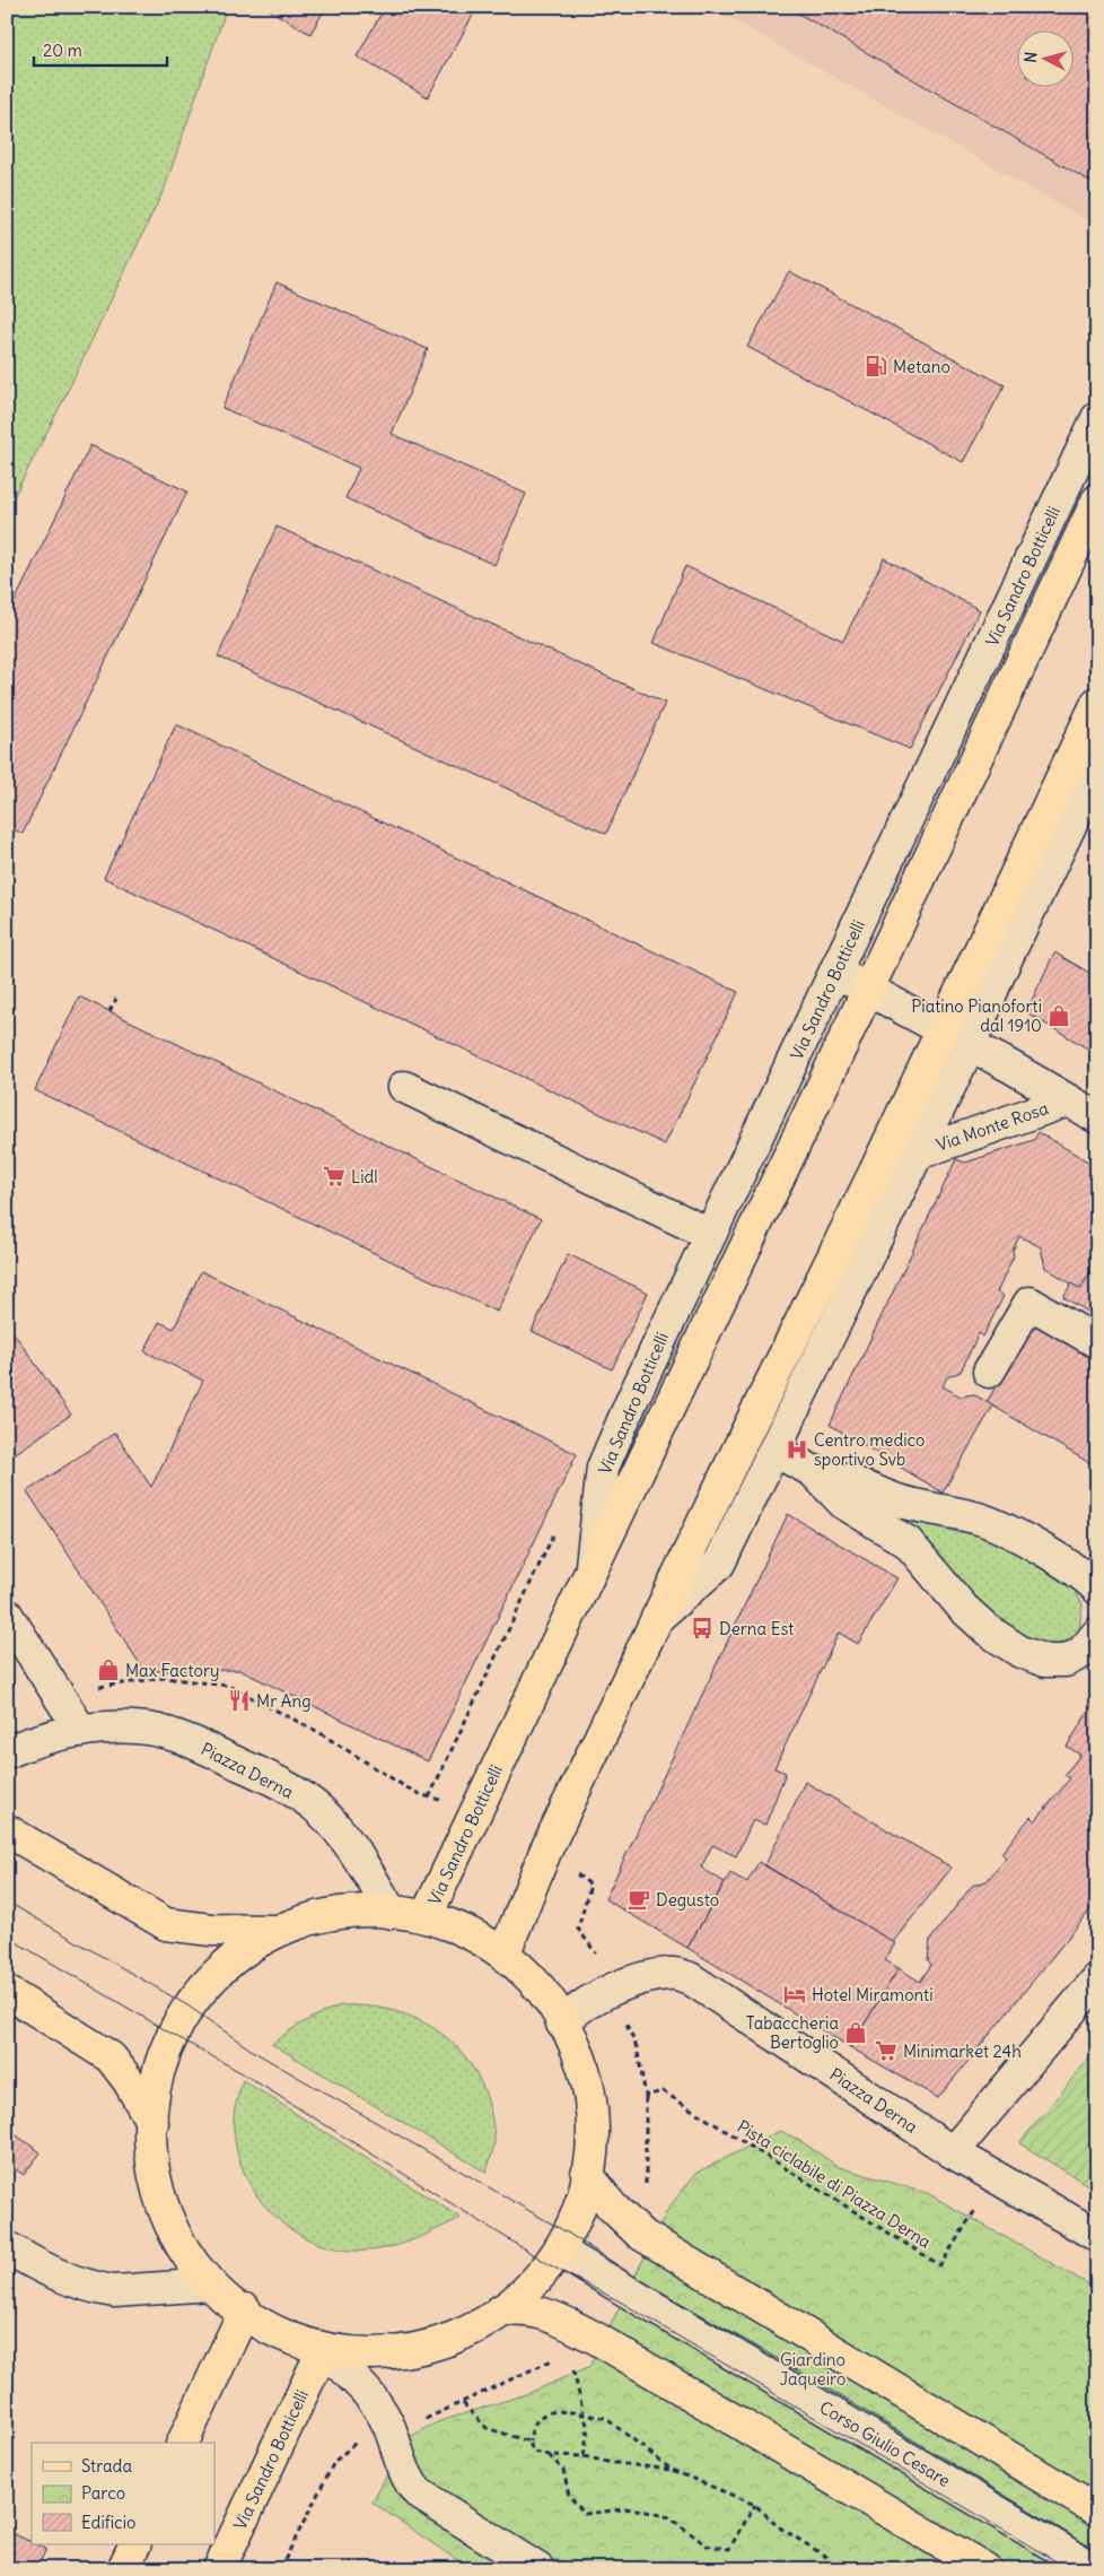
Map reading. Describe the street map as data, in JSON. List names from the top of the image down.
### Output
{
  "streets": {
    "main road": ["Via Sandro Botticelli"],
    "street": ["Via Monte Rosa", "Piazza Derna", "Corso Giulio Cesare"],
    "path": ["Pista ciclabile di Piazza Derna"]
  },
  "crossings": [
    ["Via Sandro Botticelli", "Via Monte Rosa"],
    ["Piazza Derna", "Pista ciclabile di Piazza Derna"]
  ],
  "parks": ["Giardino Jaqueiro"],
  "places": {
    "fuel station": ["Metano"],
    "shop": ["Piatino Pianoforti dal 1910", "Max Factory", "Tabaccheria Bertoglio"],
    "supermarket": ["Lidl", "Minimarket 24h"],
    "hospital": ["Centro medico sportivo Svb"],
    "bus stop": ["Derna Est"],
    "restaurant": ["Mr Ang"],
    "cafe": ["Degusto"],
    "hotel": ["Hotel Miramonti"]
  },
  "legend": ["Strada", "Parco", "Edificio"],
  "scale_bar": "20 m",
  "north": "left"
}
